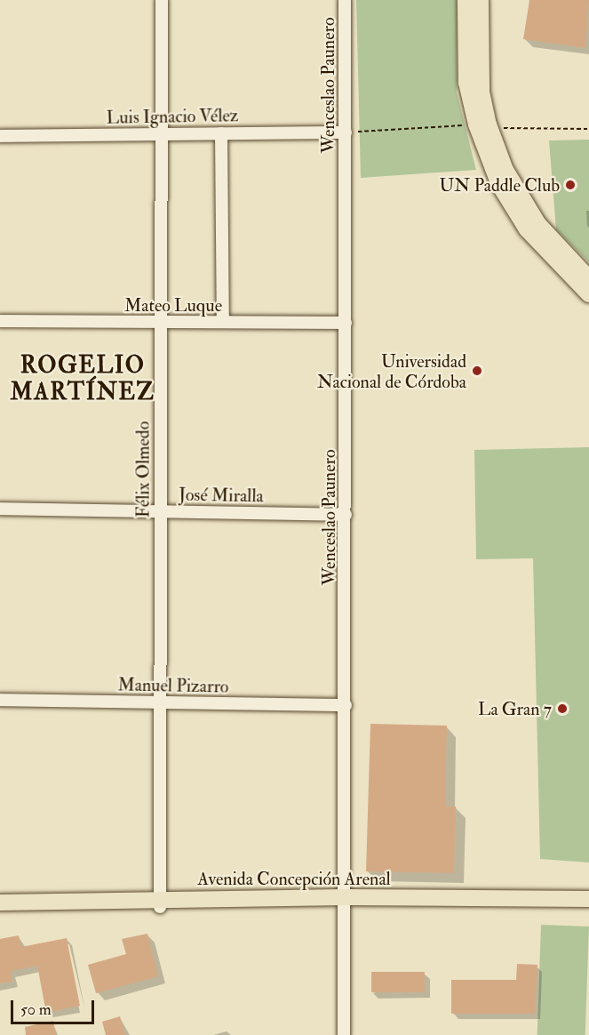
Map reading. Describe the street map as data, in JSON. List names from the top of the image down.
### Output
{
  "streets": {
    "main road": ["Avenida Concepción Arenal"],
    "street": [
      "Wenceslao Paunero",
      "Luis Ignacio Vélez",
      "Mateo Luque",
      "Félix Olmedo",
      "José Miralla",
      "Manuel Pizarro"
    ]
  },
  "crossings": [
    ["Wenceslao Paunero", "Luis Ignacio Vélez"],
    ["Wenceslao Paunero", "Mateo Luque"],
    ["Wenceslao Paunero", "José Miralla"],
    ["Wenceslao Paunero", "Manuel Pizarro"],
    ["Wenceslao Paunero", "Avenida Concepción Arenal"],
    ["Luis Ignacio Vélez", "Félix Olmedo"],
    ["Mateo Luque", "Félix Olmedo"],
    ["Félix Olmedo", "José Miralla"],
    ["Félix Olmedo", "Manuel Pizarro"],
    ["Félix Olmedo", "Avenida Concepción Arenal"]
  ],
  "districts": ["ROGELIO MARTÍNEZ"],
  "places": ["UN Paddle Club", "Universidad Nacional de Córdoba", "La Gran 7"],
  "scale_bar": "50 m"
}
